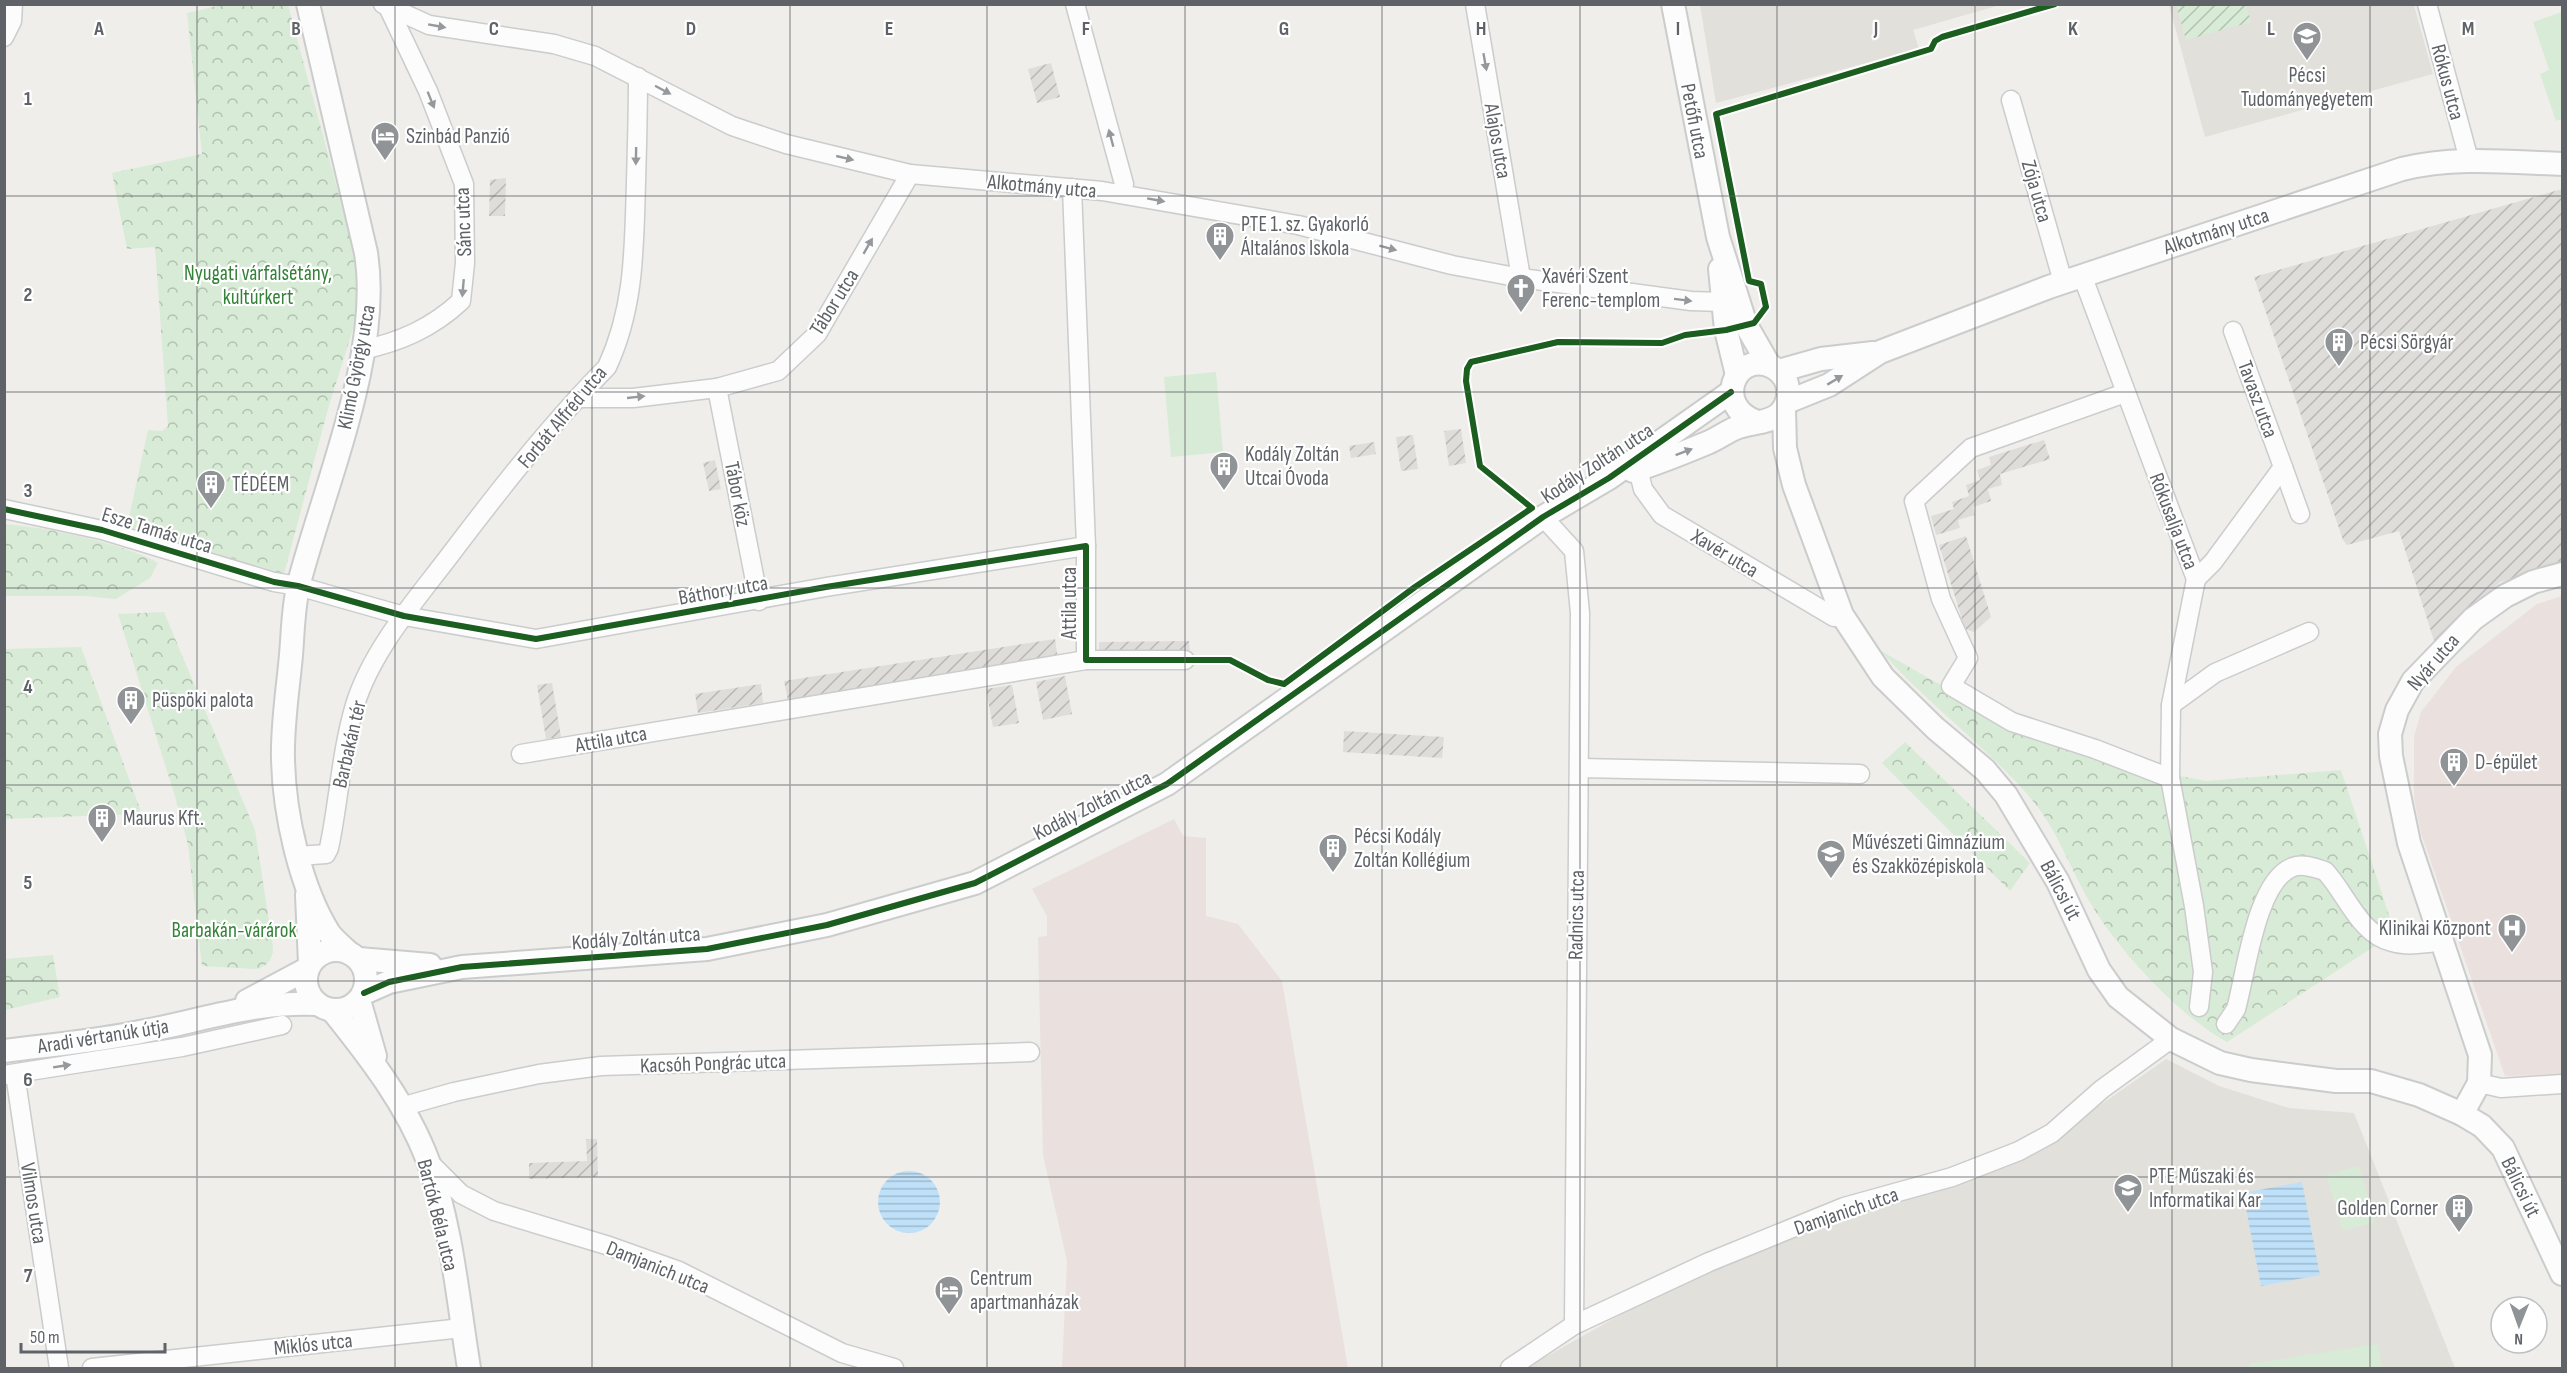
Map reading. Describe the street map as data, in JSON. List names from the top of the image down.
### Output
{
  "streets": {
    "street": [
      "Rókus utca",
      "Petőfi utca",
      "Alajos utca",
      "Alkotmány utca",
      "Zója utca",
      "Sánc utca",
      "Tábor utca",
      "Klimó György utca",
      "Tavasz utca",
      "Forbát Alfréd utca",
      "Kodály Zoltán utca",
      "Tábor köz",
      "Rókusalja utca",
      "Esze Tamás utca",
      "Xavér utca",
      "Báthory utca",
      "Attila utca",
      "Nyár utca",
      "Barbakán tér",
      "Bálicsi út",
      "Radnics utca",
      "Aradi vértanúk útja",
      "Kacsóh Pongrác utca",
      "Vilmos utca",
      "Damjanich utca",
      "Bartók Béla utca",
      "Miklós utca"
    ]
  },
  "crossings": [
    ["Rókus utca", "Alkotmány utca"],
    ["Petőfi utca", "Alkotmány utca"],
    ["Petőfi utca", "Kodály Zoltán utca"],
    ["Petőfi utca", "Bálicsi út"],
    ["Alajos utca", "Alkotmány utca"],
    ["Alkotmány utca", "Zója utca"],
    ["Alkotmány utca", "Sánc utca"],
    ["Alkotmány utca", "Tábor utca"],
    ["Alkotmány utca", "Forbát Alfréd utca"],
    ["Alkotmány utca", "Kodály Zoltán utca"],
    ["Alkotmány utca", "Rókusalja utca"],
    ["Alkotmány utca", "Attila utca"],
    ["Alkotmány utca", "Bálicsi út"],
    ["Zója utca", "Rókusalja utca"],
    ["Sánc utca", "Klimó György utca"],
    ["Tábor utca", "Forbát Alfréd utca"],
    ["Tábor utca", "Tábor köz"],
    ["Klimó György utca", "Esze Tamás utca"],
    ["Forbát Alfréd utca", "Báthory utca"],
    ["Forbát Alfréd utca", "Barbakán tér"],
    ["Kodály Zoltán utca", "Xavér utca"],
    ["Kodály Zoltán utca", "Bálicsi út"],
    ["Kodály Zoltán utca", "Radnics utca"],
    ["Kodály Zoltán utca", "Aradi vértanúk útja"],
    ["Kodály Zoltán utca", "Bartók Béla utca"],
    ["Tábor köz", "Báthory utca"],
    ["Esze Tamás utca", "Báthory utca"],
    ["Báthory utca", "Attila utca"],
    ["Báthory utca", "Barbakán tér"],
    ["Bálicsi út", "Damjanich utca"],
    ["Radnics utca", "Damjanich utca"],
    ["Aradi vértanúk útja", "Vilmos utca"],
    ["Aradi vértanúk útja", "Bartók Béla utca"],
    ["Kacsóh Pongrác utca", "Bartók Béla utca"],
    ["Damjanich utca", "Bartók Béla utca"],
    ["Bartók Béla utca", "Miklós utca"]
  ],
  "one_way": [
    "Alajos utca",
    "Alkotmány utca",
    "Sánc utca",
    "Tábor utca",
    "Forbát Alfréd utca"
  ],
  "parks": ["Nyugati várfalsétány, kultúrkert", "Barbakán-várárok"],
  "places": {
    "school or university": ["Pécsi Tudományegyetem", "Művészeti Gimnázium és Szakközépiskola", "PTE Műszaki és Informatikai Kar"],
    "hotel": ["Szinbád Panzió", "Centrum apartmanházak"],
    "building": [
      "PTE 1. sz. Gyakorló Általános Iskola",
      "Pécsi Sörgyár",
      "Kodály Zoltán Utcai Óvoda",
      "TÉDÉEM",
      "Püspöki palota",
      "D-épület",
      "Maurus Kft.",
      "Pécsi Kodály Zoltán Kollégium",
      "Golden Corner"
    ],
    "church": ["Xavéri Szent Ferenc-templom"],
    "hospital": ["Klinikai Központ"]
  },
  "scale_bar": "50 m",
  "north": "bottom",
  "grid": {
    "columns": [
      "A",
      "B",
      "C",
      "D",
      "E",
      "F",
      "G",
      "H",
      "I",
      "J",
      "K",
      "L",
      "M"
    ],
    "rows": [
      "1",
      "2",
      "3",
      "4",
      "5",
      "6",
      "7"
    ]
  }
}
